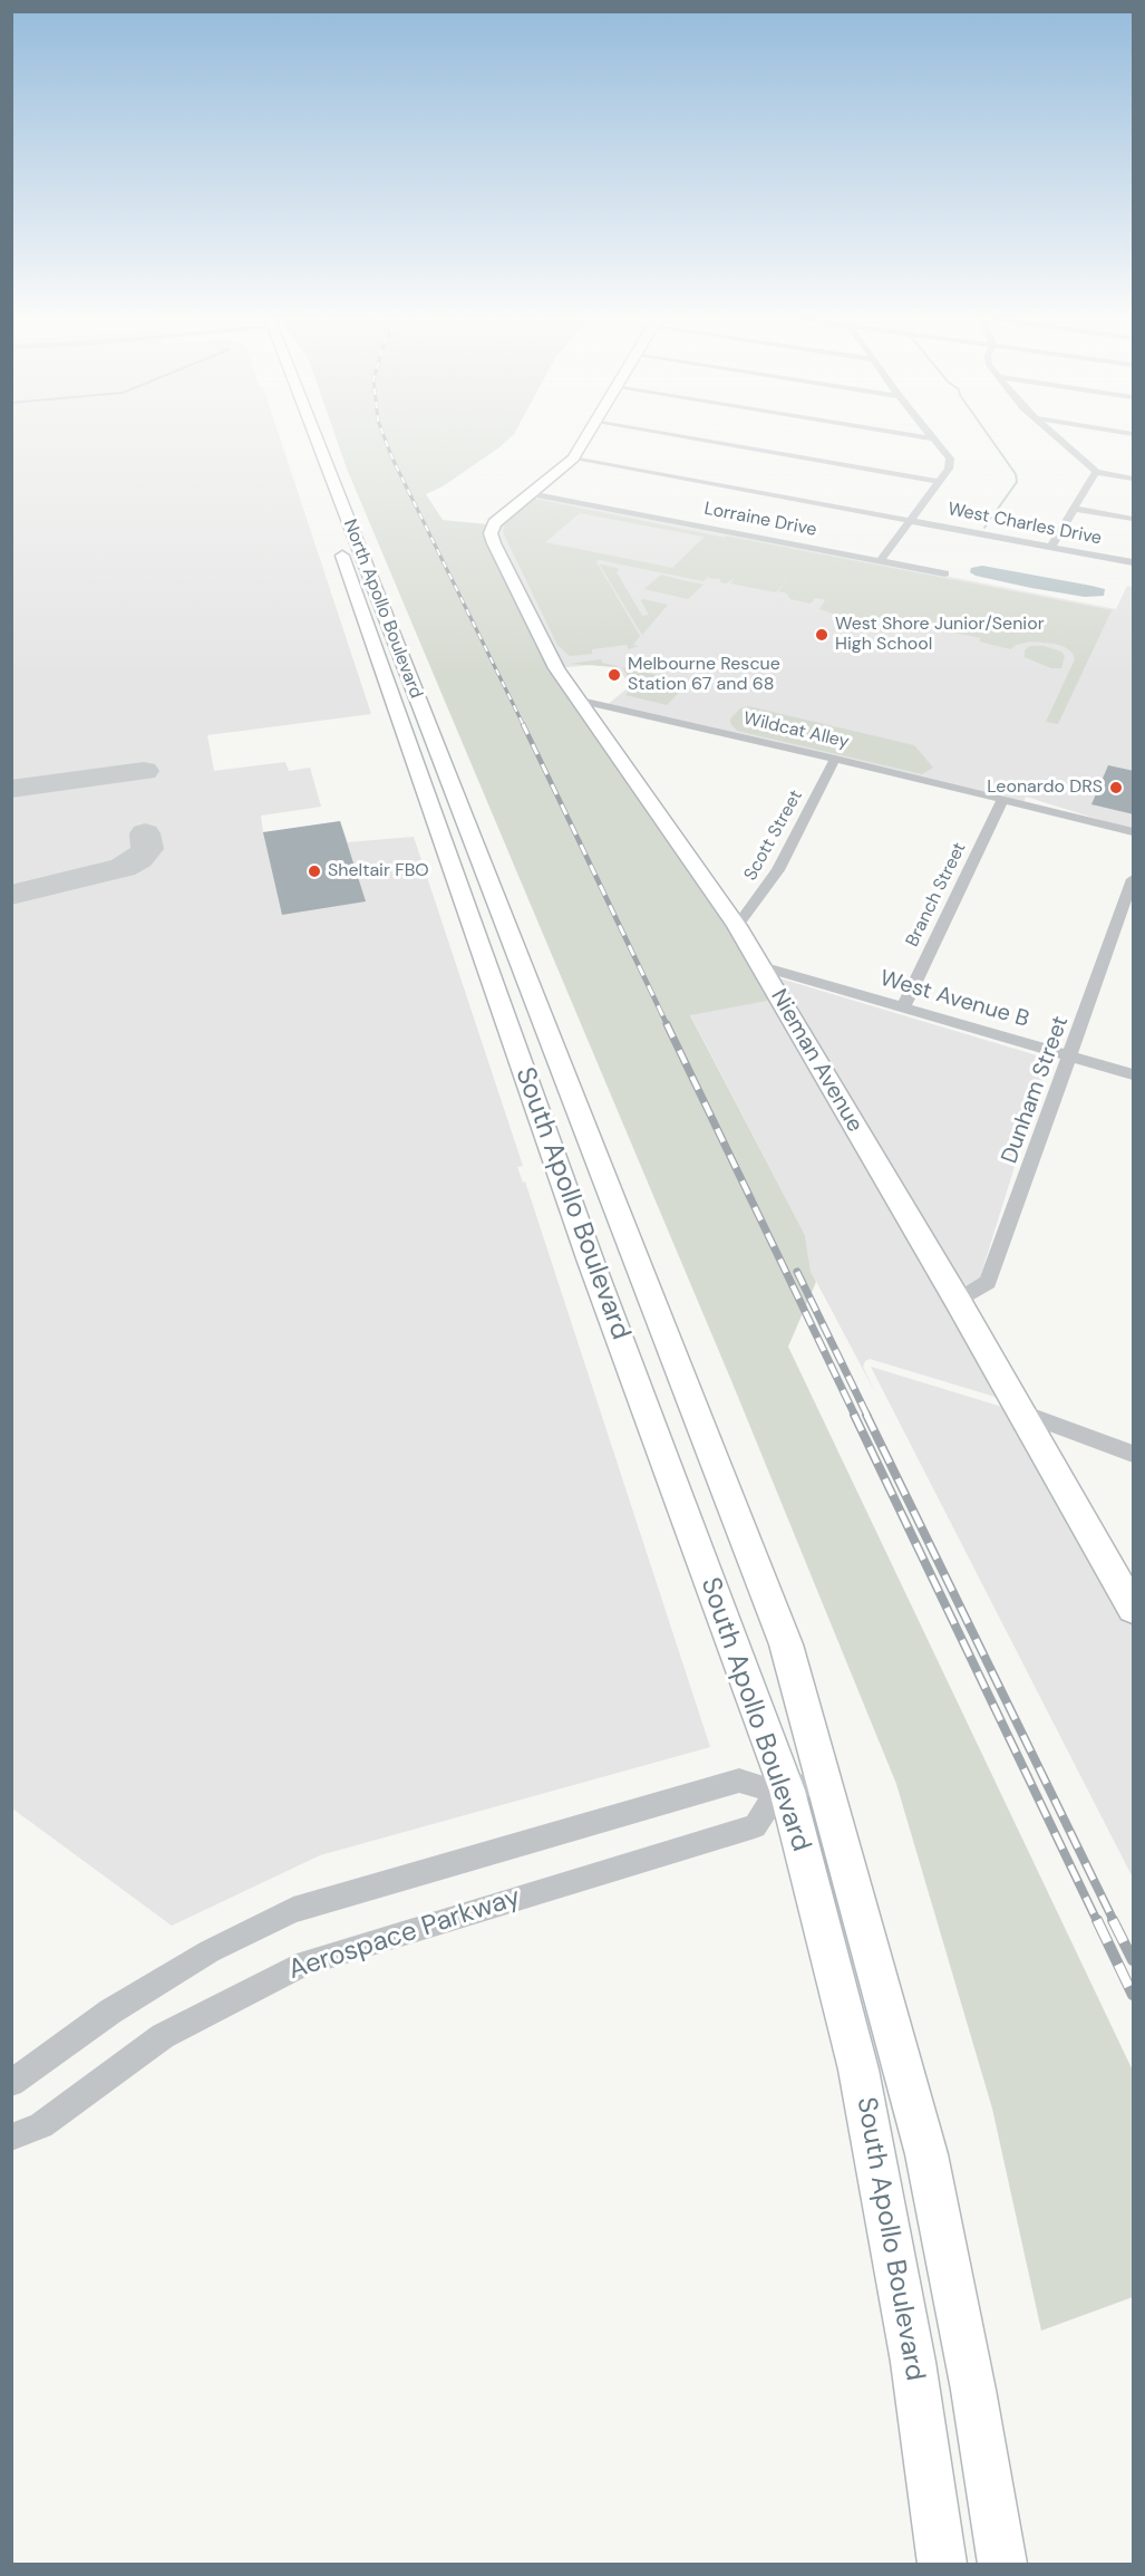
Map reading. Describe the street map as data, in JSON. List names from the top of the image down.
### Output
{
  "streets": {
    "street": [
      "Lorraine Drive",
      "West Charles Drive",
      "North Apollo Boulevard",
      "Wildcat Alley",
      "Scott Street",
      "Branch Street",
      "West Avenue B",
      "Nieman Avenue",
      "Dunham Street",
      "South Apollo Boulevard",
      "Aerospace Parkway"
    ]
  },
  "crossings": [
    ["Lorraine Drive", "Nieman Avenue"],
    ["North Apollo Boulevard", "South Apollo Boulevard"],
    ["Wildcat Alley", "Scott Street"],
    ["Wildcat Alley", "Branch Street"],
    ["Wildcat Alley", "Nieman Avenue"],
    ["Scott Street", "Nieman Avenue"],
    ["Branch Street", "West Avenue B"],
    ["West Avenue B", "Nieman Avenue"],
    ["West Avenue B", "Dunham Street"],
    ["Nieman Avenue", "Dunham Street"],
    ["South Apollo Boulevard", "Aerospace Parkway"]
  ],
  "places": [
    "West Shore Junior/Senior High School",
    "Melbourne Rescue Station 67 and 68",
    "Leonardo DRS",
    "Sheltair FBO"
  ]
}
